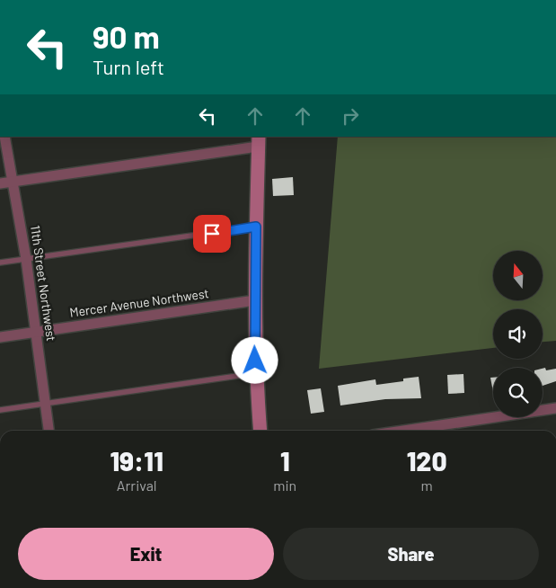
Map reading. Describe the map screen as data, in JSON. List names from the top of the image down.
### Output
{
  "streets": {
    "street": ["11th Street Northwest", "Mercer Avenue Northwest"]
  },
  "crossings": [
    ["11th Street Northwest", "Mercer Avenue Northwest"]
  ],
  "north": "top",
  "page": {
    "turn": ["90 m", "Turn left"],
    "eta": [
      "19:11",
      "Arrival",
      "1",
      "min",
      "120",
      "m"
    ],
    "buttons": ["Exit", "Share"]
  }
}
